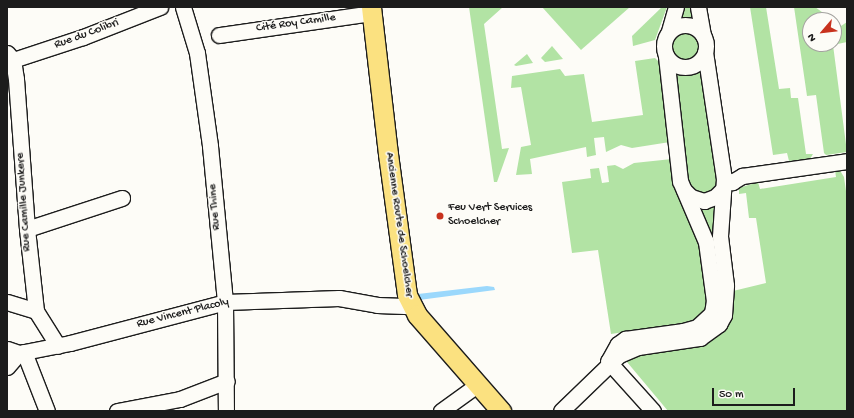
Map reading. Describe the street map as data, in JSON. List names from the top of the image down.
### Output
{
  "streets": {
    "main road": ["Ancienne Route de Schoelcher"],
    "street": [
      "Cité Roy Camille",
      "Rue du Colibri",
      "Rue Camille Junkere",
      "Rue Thine",
      "Rue Vincent Placoly"
    ]
  },
  "crossings": [
    ["Cité Roy Camille", "Ancienne Route de Schoelcher"],
    ["Rue du Colibri", "Rue Camille Junkere"],
    ["Rue Camille Junkere", "Rue Vincent Placoly"],
    ["Rue Thine", "Rue Vincent Placoly"],
    ["Ancienne Route de Schoelcher", "Rue Vincent Placoly"]
  ],
  "places": ["Feu Vert Services Schoelcher"],
  "scale_bar": "50 m",
  "north": "bottom left"
}
